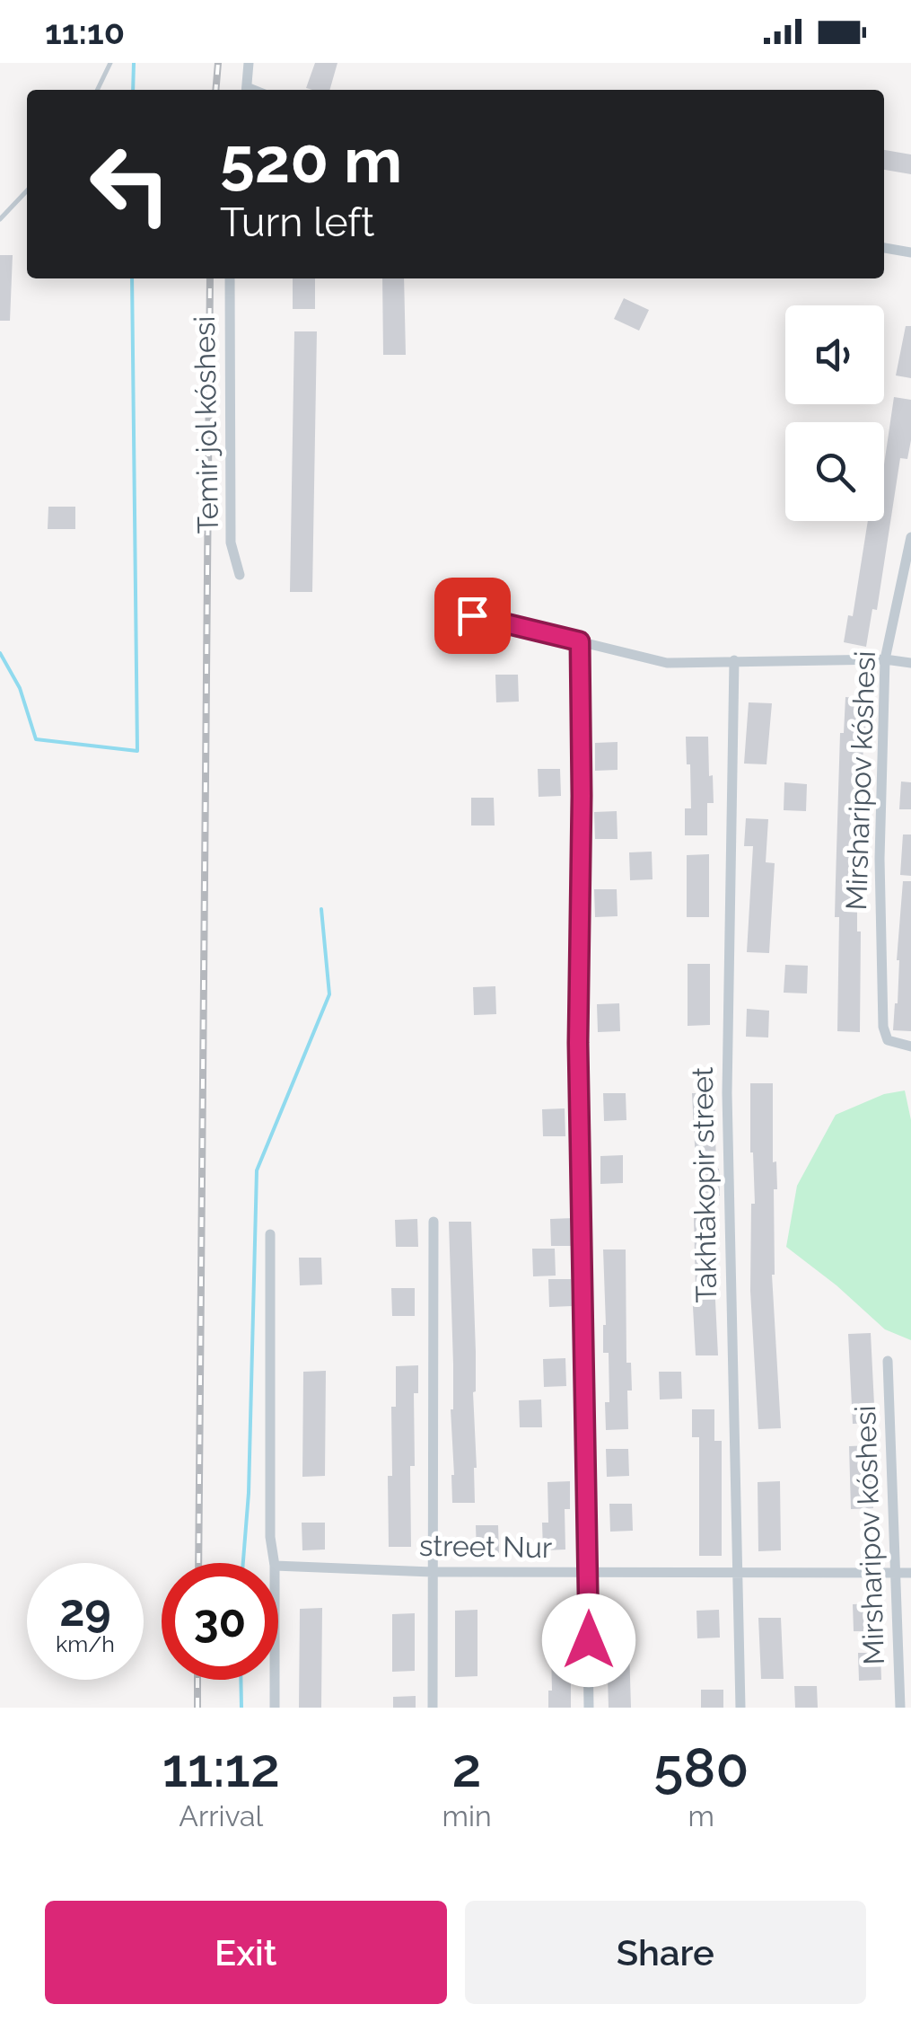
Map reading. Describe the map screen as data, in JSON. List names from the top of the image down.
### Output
{
  "streets": {
    "street": [
      "Temir jol kóshesi",
      "Mirsharipov kóshesi",
      "Takhtakopir street",
      "street Nur"
    ]
  },
  "crossings": [
    ["Mirsharipov kóshesi", "street Nur"],
    ["Takhtakopir street", "street Nur"]
  ],
  "page": {
    "status": "11:10",
    "turn": ["520 m", "Turn left"],
    "speed": "29 km/h",
    "limit": "30",
    "eta": [
      "11:12",
      "Arrival",
      "2",
      "min",
      "580",
      "m"
    ],
    "buttons": ["Exit", "Share"]
  }
}
